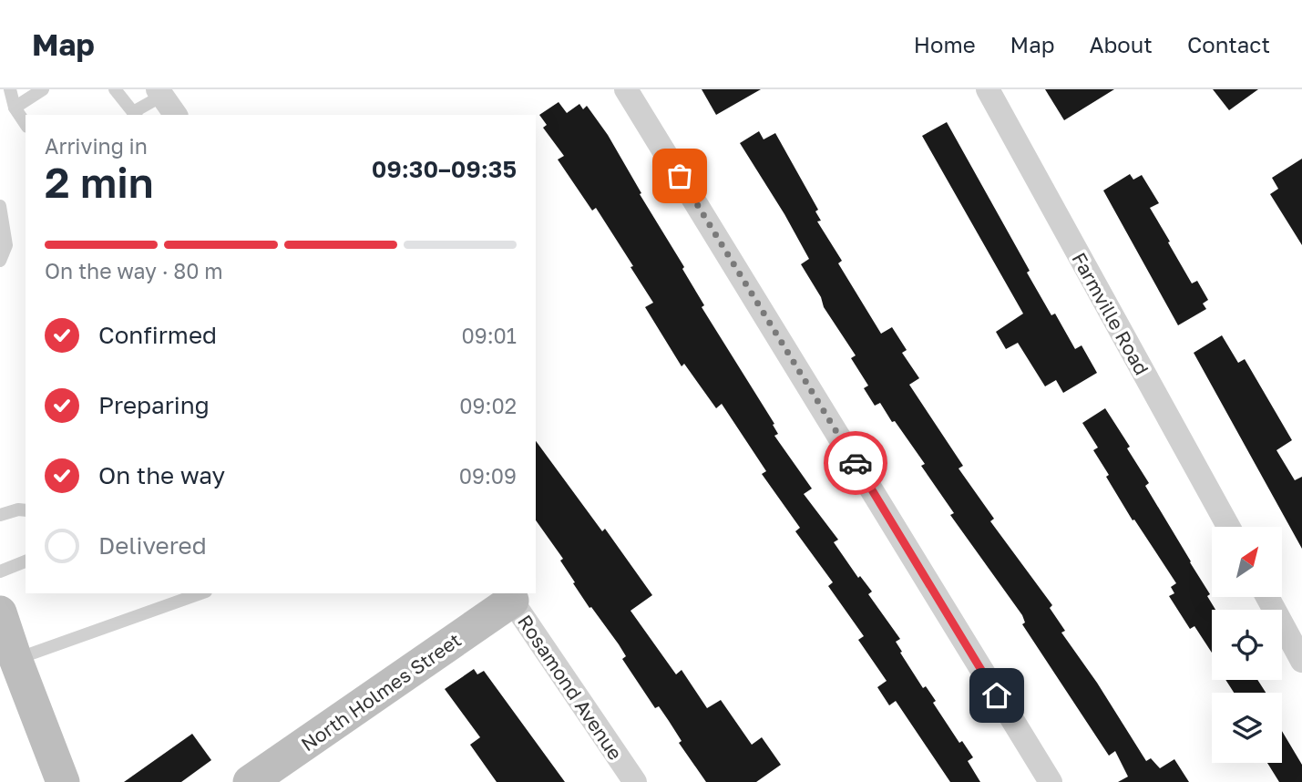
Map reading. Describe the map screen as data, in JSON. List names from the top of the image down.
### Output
{
  "streets": {
    "street": ["Farmville Road", "Rosamond Avenue", "North Holmes Street"]
  },
  "crossings": [
    ["Rosamond Avenue", "North Holmes Street"]
  ],
  "north": "top right",
  "page": {
    "header": "Map",
    "nav": [
      "Home",
      "Map",
      "About",
      "Contact"
    ],
    "heading": ["2 min", "Arriving in", "09:30–09:35"],
    "bar": "On the way · 80 m",
    "list": [
      ["Confirmed", "09:01"],
      ["Preparing", "09:02"],
      ["On the way", "09:09"],
      "Delivered"
    ]
  }
}
